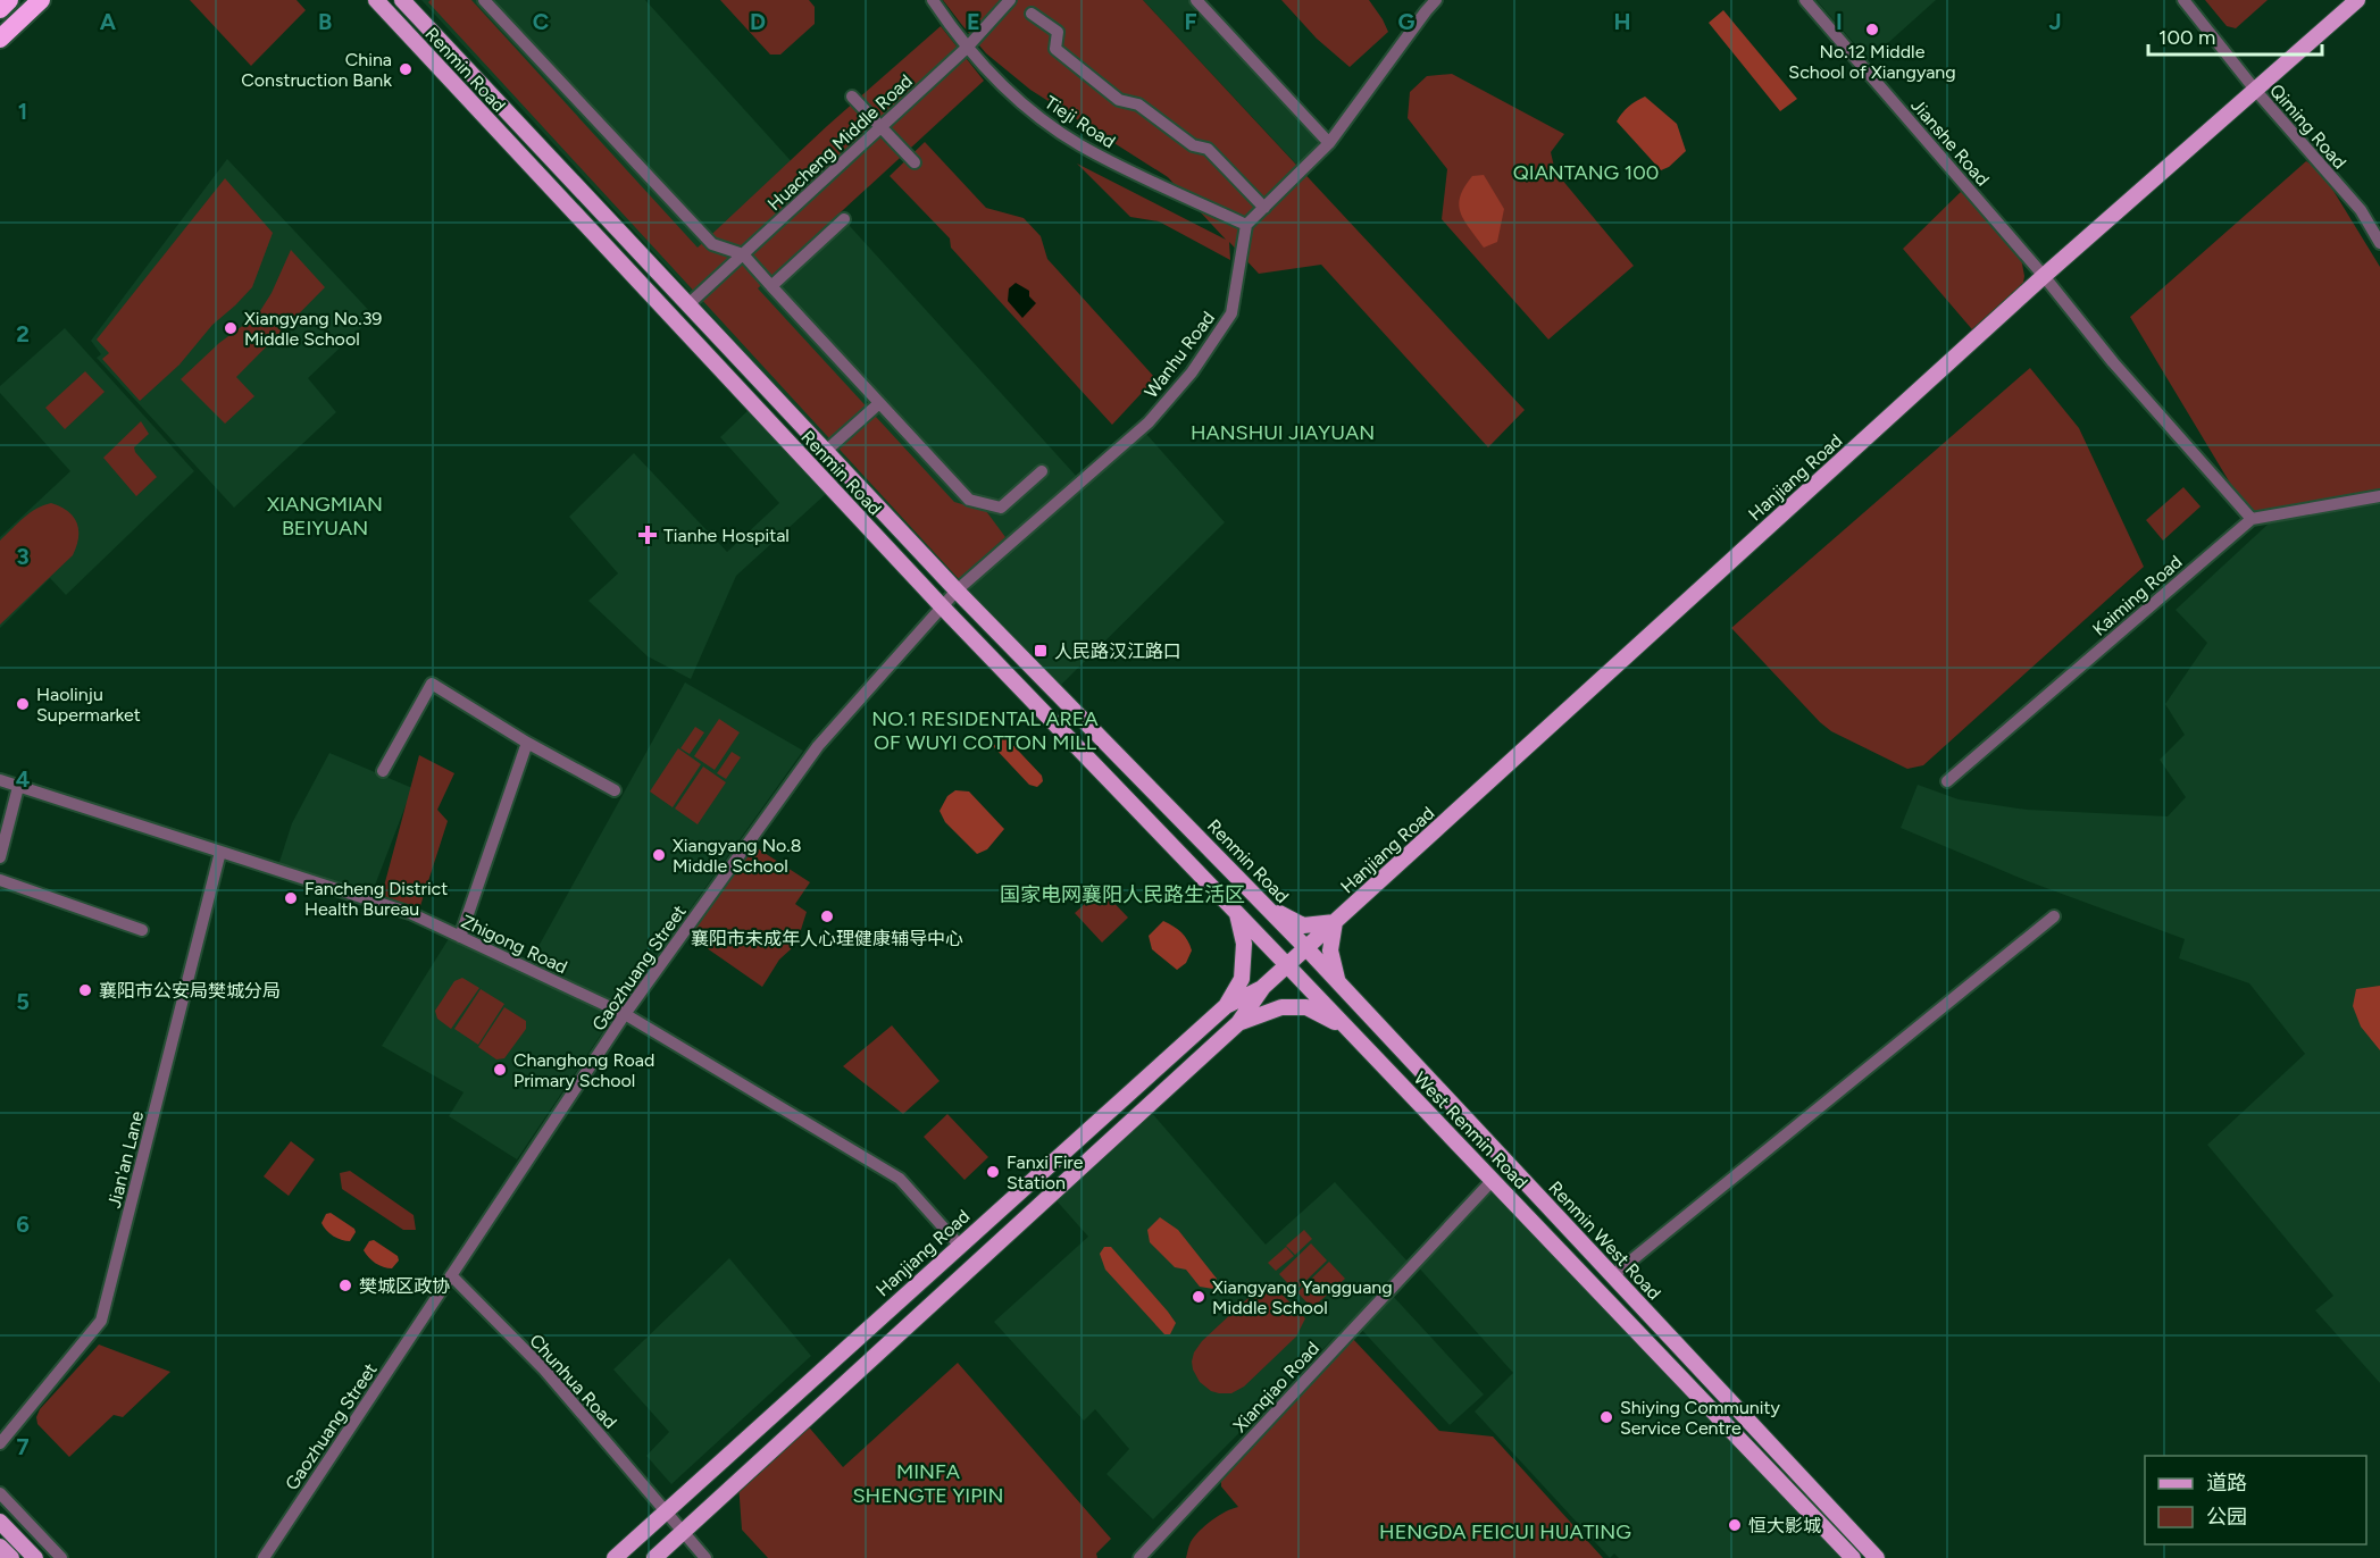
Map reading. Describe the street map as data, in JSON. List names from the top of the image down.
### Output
{
  "streets": {
    "main road": [
      "Renmin Road",
      "Hanjiang Road",
      "West Renmin Road",
      "Renmin West Road"
    ],
    "street": [
      "Tieji Road",
      "Qiming Road",
      "Huacheng Middle Road",
      "Jianshe Road",
      "Wanhu Road",
      "Kaiming Road",
      "Zhigong Road",
      "Gaozhuang Street",
      "Jian'an Lane",
      "Chunhua Road",
      "Xianqiao Road"
    ]
  },
  "crossings": [
    ["Renmin Road", "Huacheng Middle Road"],
    ["Renmin Road", "Wanhu Road"],
    ["Renmin Road", "Hanjiang Road"],
    ["Renmin Road", "Gaozhuang Street"],
    ["Renmin Road", "West Renmin Road"],
    ["Renmin Road", "Renmin West Road"],
    ["Tieji Road", "Huacheng Middle Road"],
    ["Tieji Road", "Wanhu Road"],
    ["Qiming Road", "Hanjiang Road"],
    ["Jianshe Road", "Hanjiang Road"],
    ["Jianshe Road", "Kaiming Road"],
    ["Wanhu Road", "Gaozhuang Street"],
    ["Hanjiang Road", "Zhigong Road"],
    ["Hanjiang Road", "West Renmin Road"],
    ["Hanjiang Road", "Renmin West Road"],
    ["Hanjiang Road", "Chunhua Road"],
    ["Zhigong Road", "Gaozhuang Street"],
    ["Zhigong Road", "Jian'an Lane"],
    ["Gaozhuang Street", "Chunhua Road"],
    ["West Renmin Road", "Xianqiao Road"]
  ],
  "districts": [
    "QIANTANG 100",
    "HANSHUI JIAYUAN",
    "XIANGMIAN BEIYUAN",
    "NO.1 RESIDENTAL AREA OF WUYI COTTON MILL",
    "国家电网襄阳人民路生活区",
    "MINFA SHENGTE YIPIN",
    "HENGDA FEICUI HUATING"
  ],
  "places": {
    "other": [
      "No.12 Middle School of Xiangyang",
      "China Construction Bank",
      "Xiangyang No.39 Middle School",
      "Haolinju Supermarket",
      "Xiangyang No.8 Middle School",
      "Fancheng District Health Bureau",
      "襄阳市未成年人心理健康辅导中心",
      "襄阳市公安局樊城分局",
      "Changhong Road Primary School",
      "Fanxi Fire Station",
      "樊城区政协",
      "Xiangyang Yangguang Middle School",
      "Shiying Community Service Centre",
      "恒大影城"
    ],
    "health": ["Tianhe Hospital"],
    "transit": ["人民路汉江路口"]
  },
  "legend": ["道路", "公园"],
  "scale_bar": "100 m",
  "grid": {
    "columns": [
      "A",
      "B",
      "C",
      "D",
      "E",
      "F",
      "G",
      "H",
      "I",
      "J"
    ],
    "rows": [
      "1",
      "2",
      "3",
      "4",
      "5",
      "6",
      "7"
    ]
  }
}
